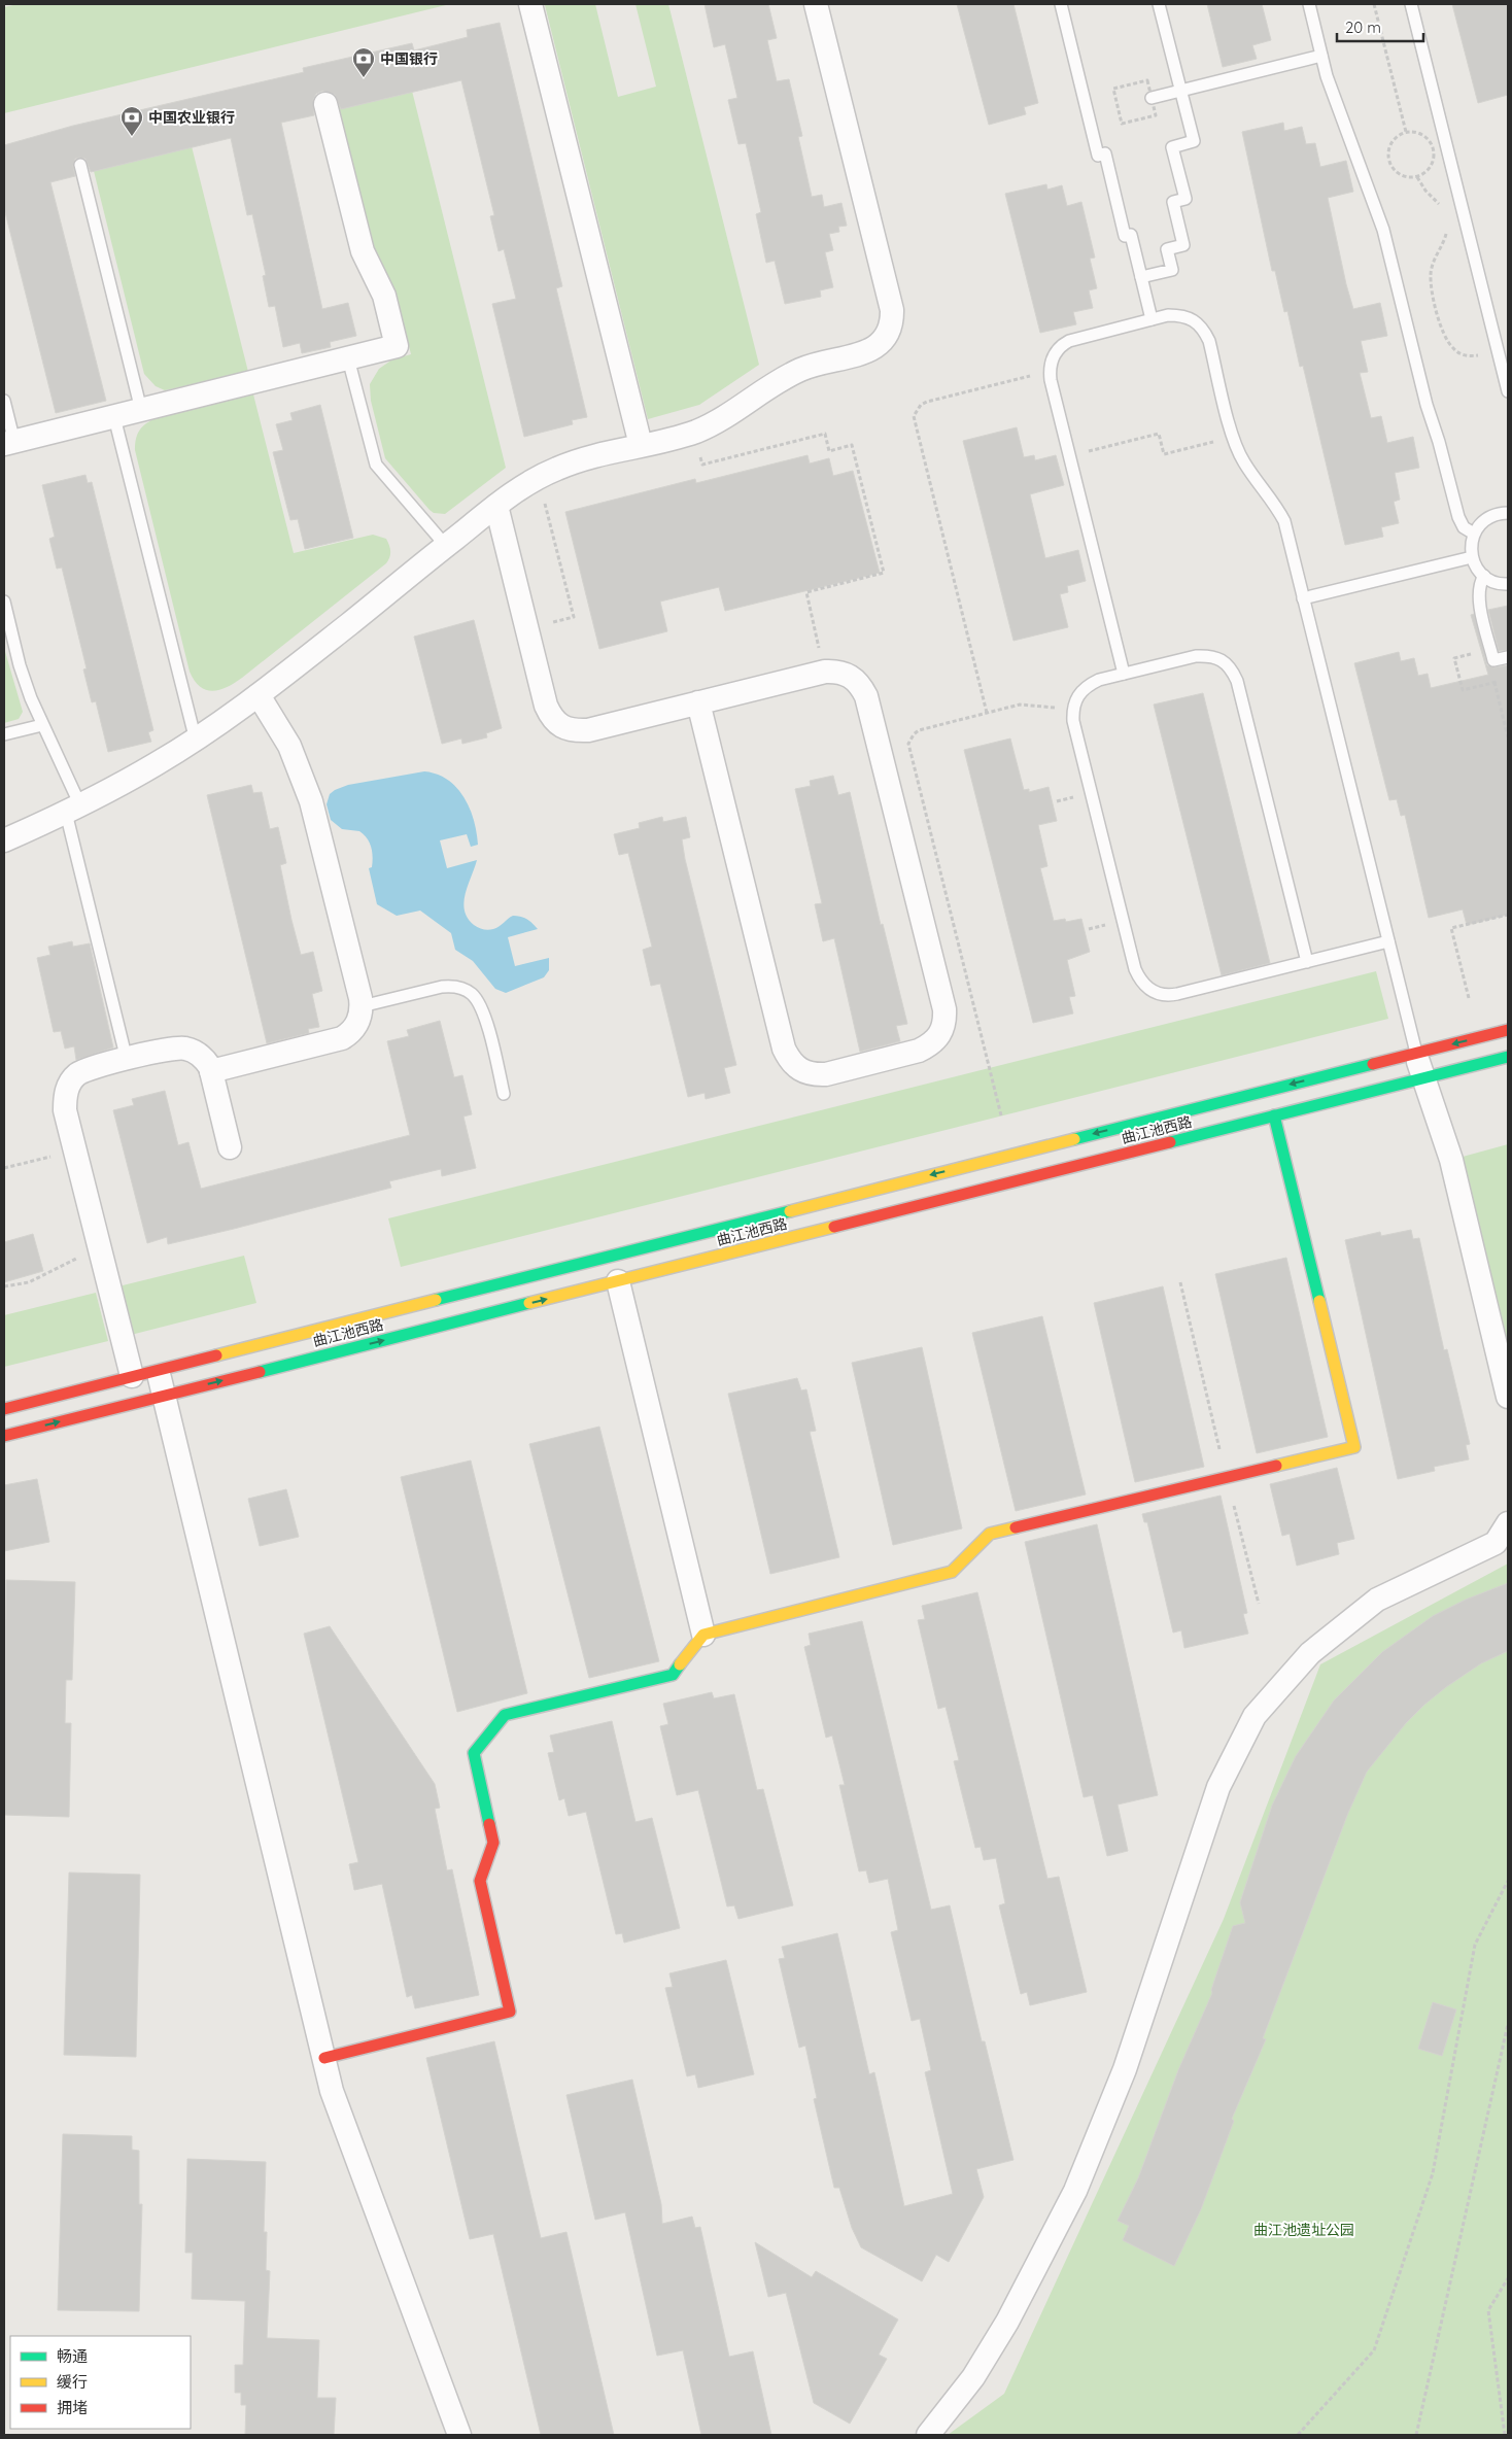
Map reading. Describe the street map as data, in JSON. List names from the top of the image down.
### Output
{
  "streets": {
    "street": ["曲江池西路"]
  },
  "parks": ["曲江池遗址公园"],
  "places": {
    "bank": ["中国银行", "中国农业银行"]
  },
  "legend": ["畅通", "缓行", "拥堵"],
  "scale_bar": "20 m"
}
